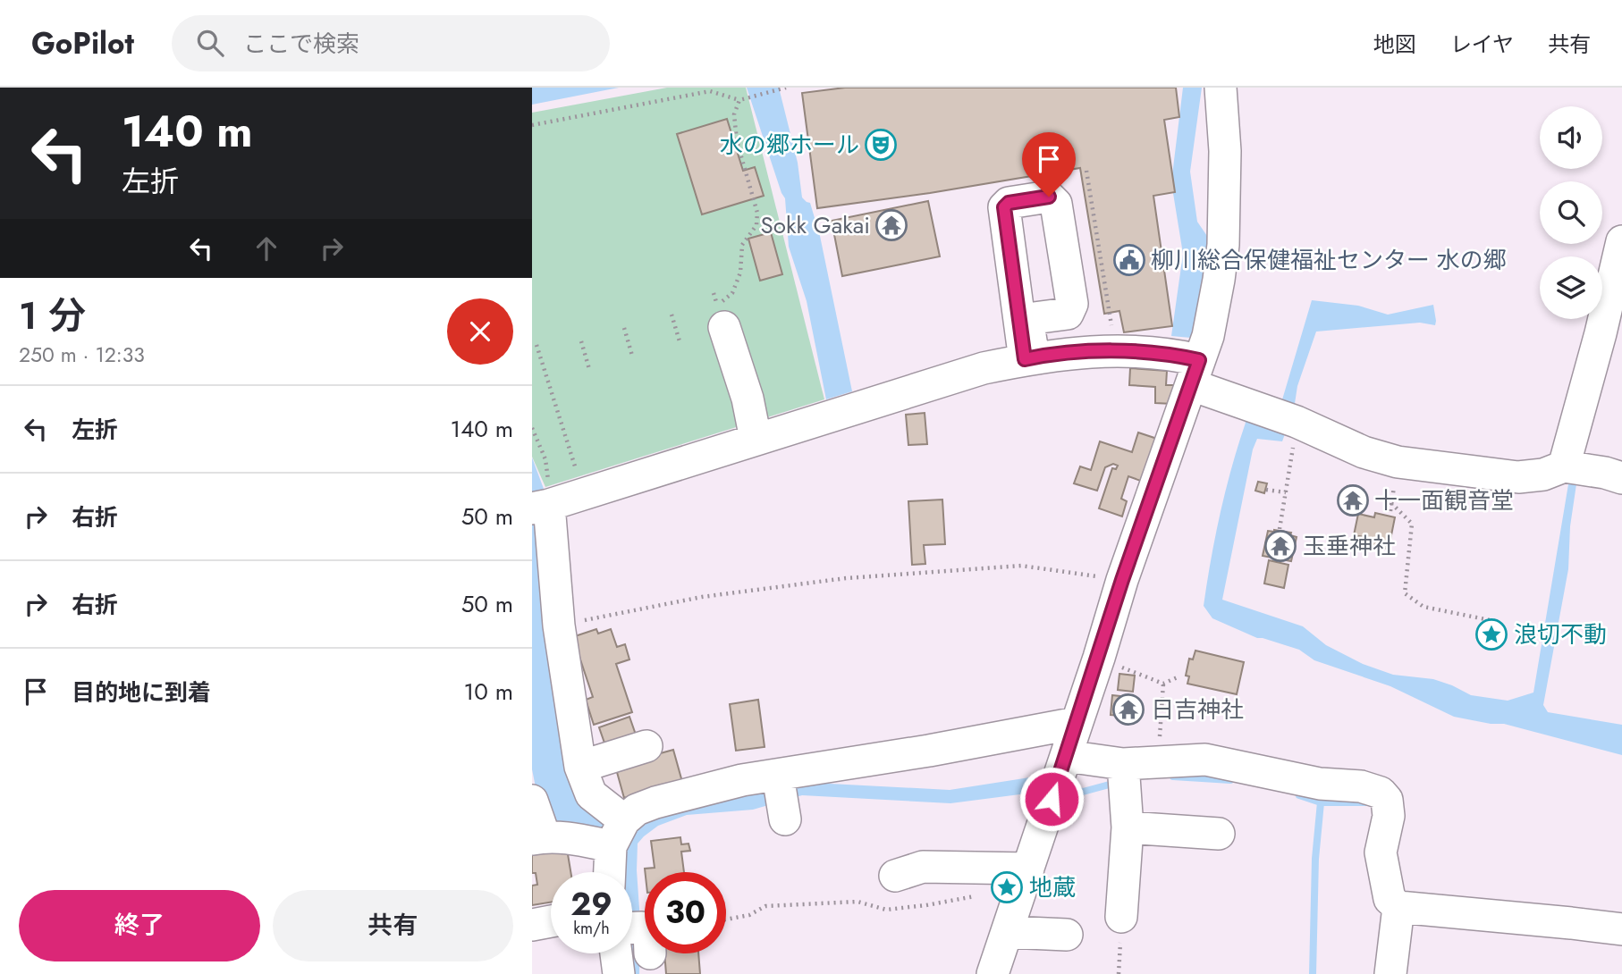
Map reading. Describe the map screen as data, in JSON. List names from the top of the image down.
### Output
{
  "places": {
    "theatre": ["水の郷ホール"],
    "temple": [
      "Sokk Gakai",
      "十一面観音堂",
      "玉垂神社",
      "日吉神社"
    ],
    "public building": ["柳川総合保健福祉センター 水の郷"],
    "place": ["浪切不動", "地蔵"]
  },
  "page": {
    "header": "GoPilot",
    "search": "ここで検索",
    "nav": ["地図", "レイヤ", "共有"],
    "turn": ["140 m", "左折"],
    "heading": ["1 分", "250 m · 12:33"],
    "list": [
      {
        "name": "左折",
        "value": "140 m"
      },
      {
        "name": "右折",
        "value": "50 m"
      },
      {
        "name": "右折",
        "value": "50 m"
      },
      {
        "name": "目的地に到着",
        "value": "10 m"
      }
    ],
    "speed": "29 km/h",
    "limit": "30",
    "buttons": ["終了", "共有"]
  }
}
